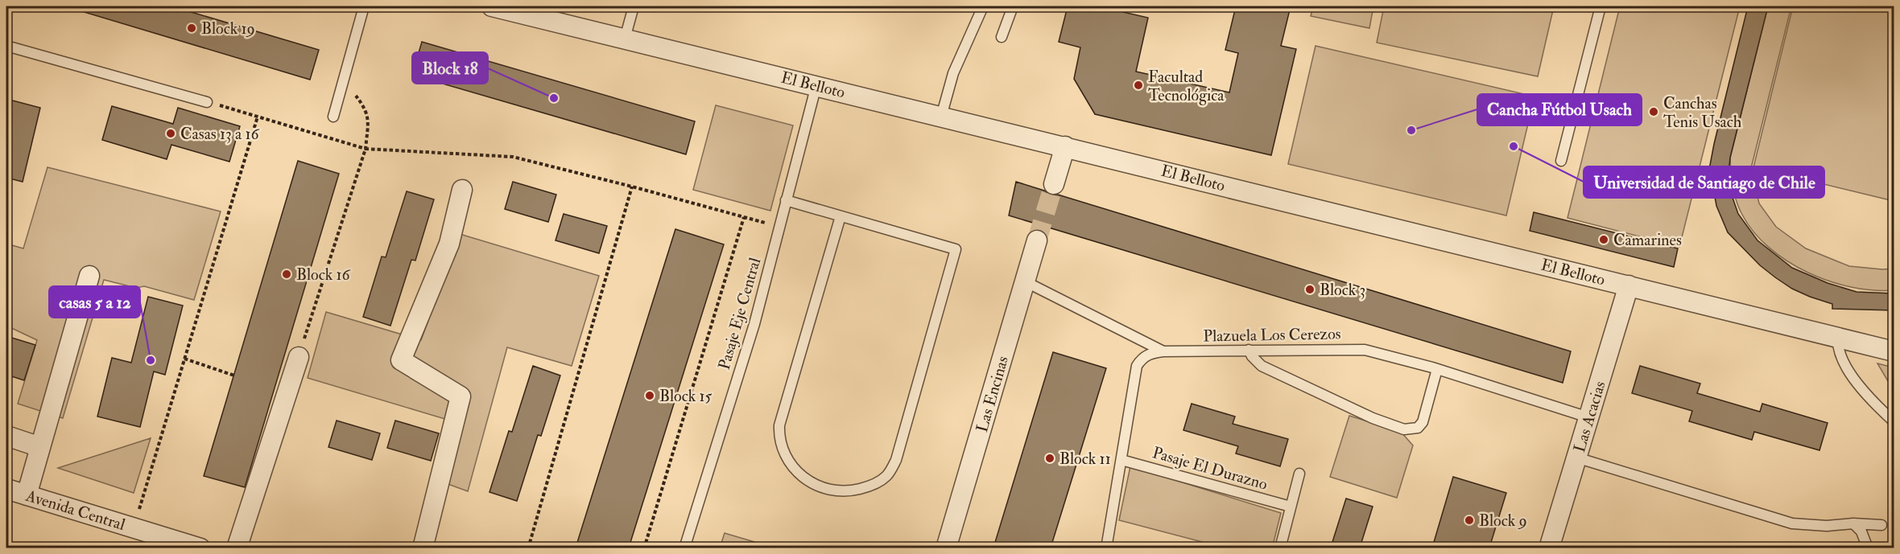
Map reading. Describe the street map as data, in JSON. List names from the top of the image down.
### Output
{
  "streets": {
    "street": [
      "El Belloto",
      "Las Encinas",
      "Las Acacias",
      "Avenida Central"
    ],
    "lane": ["Pasaje Eje Central", "Plazuela Los Cerezos", "Pasaje El Durazno"]
  },
  "crossings": [
    ["El Belloto", "Pasaje Eje Central"],
    ["El Belloto", "Las Acacias"],
    ["Plazuela Los Cerezos", "Las Acacias"],
    ["Plazuela Los Cerezos", "Pasaje El Durazno"]
  ],
  "places": [
    "Block 19",
    "Facultad Tecnológica",
    "Block 18",
    "Canchas Tenis Usach",
    "Cancha Fútbol Usach",
    "Casas 13 a 16",
    "Universidad de Santiago de Chile",
    "Camarines",
    "Block 16",
    "Block 3",
    "casas 5 a 12",
    "Block 15",
    "Block 11",
    "Block 9"
  ]
}
